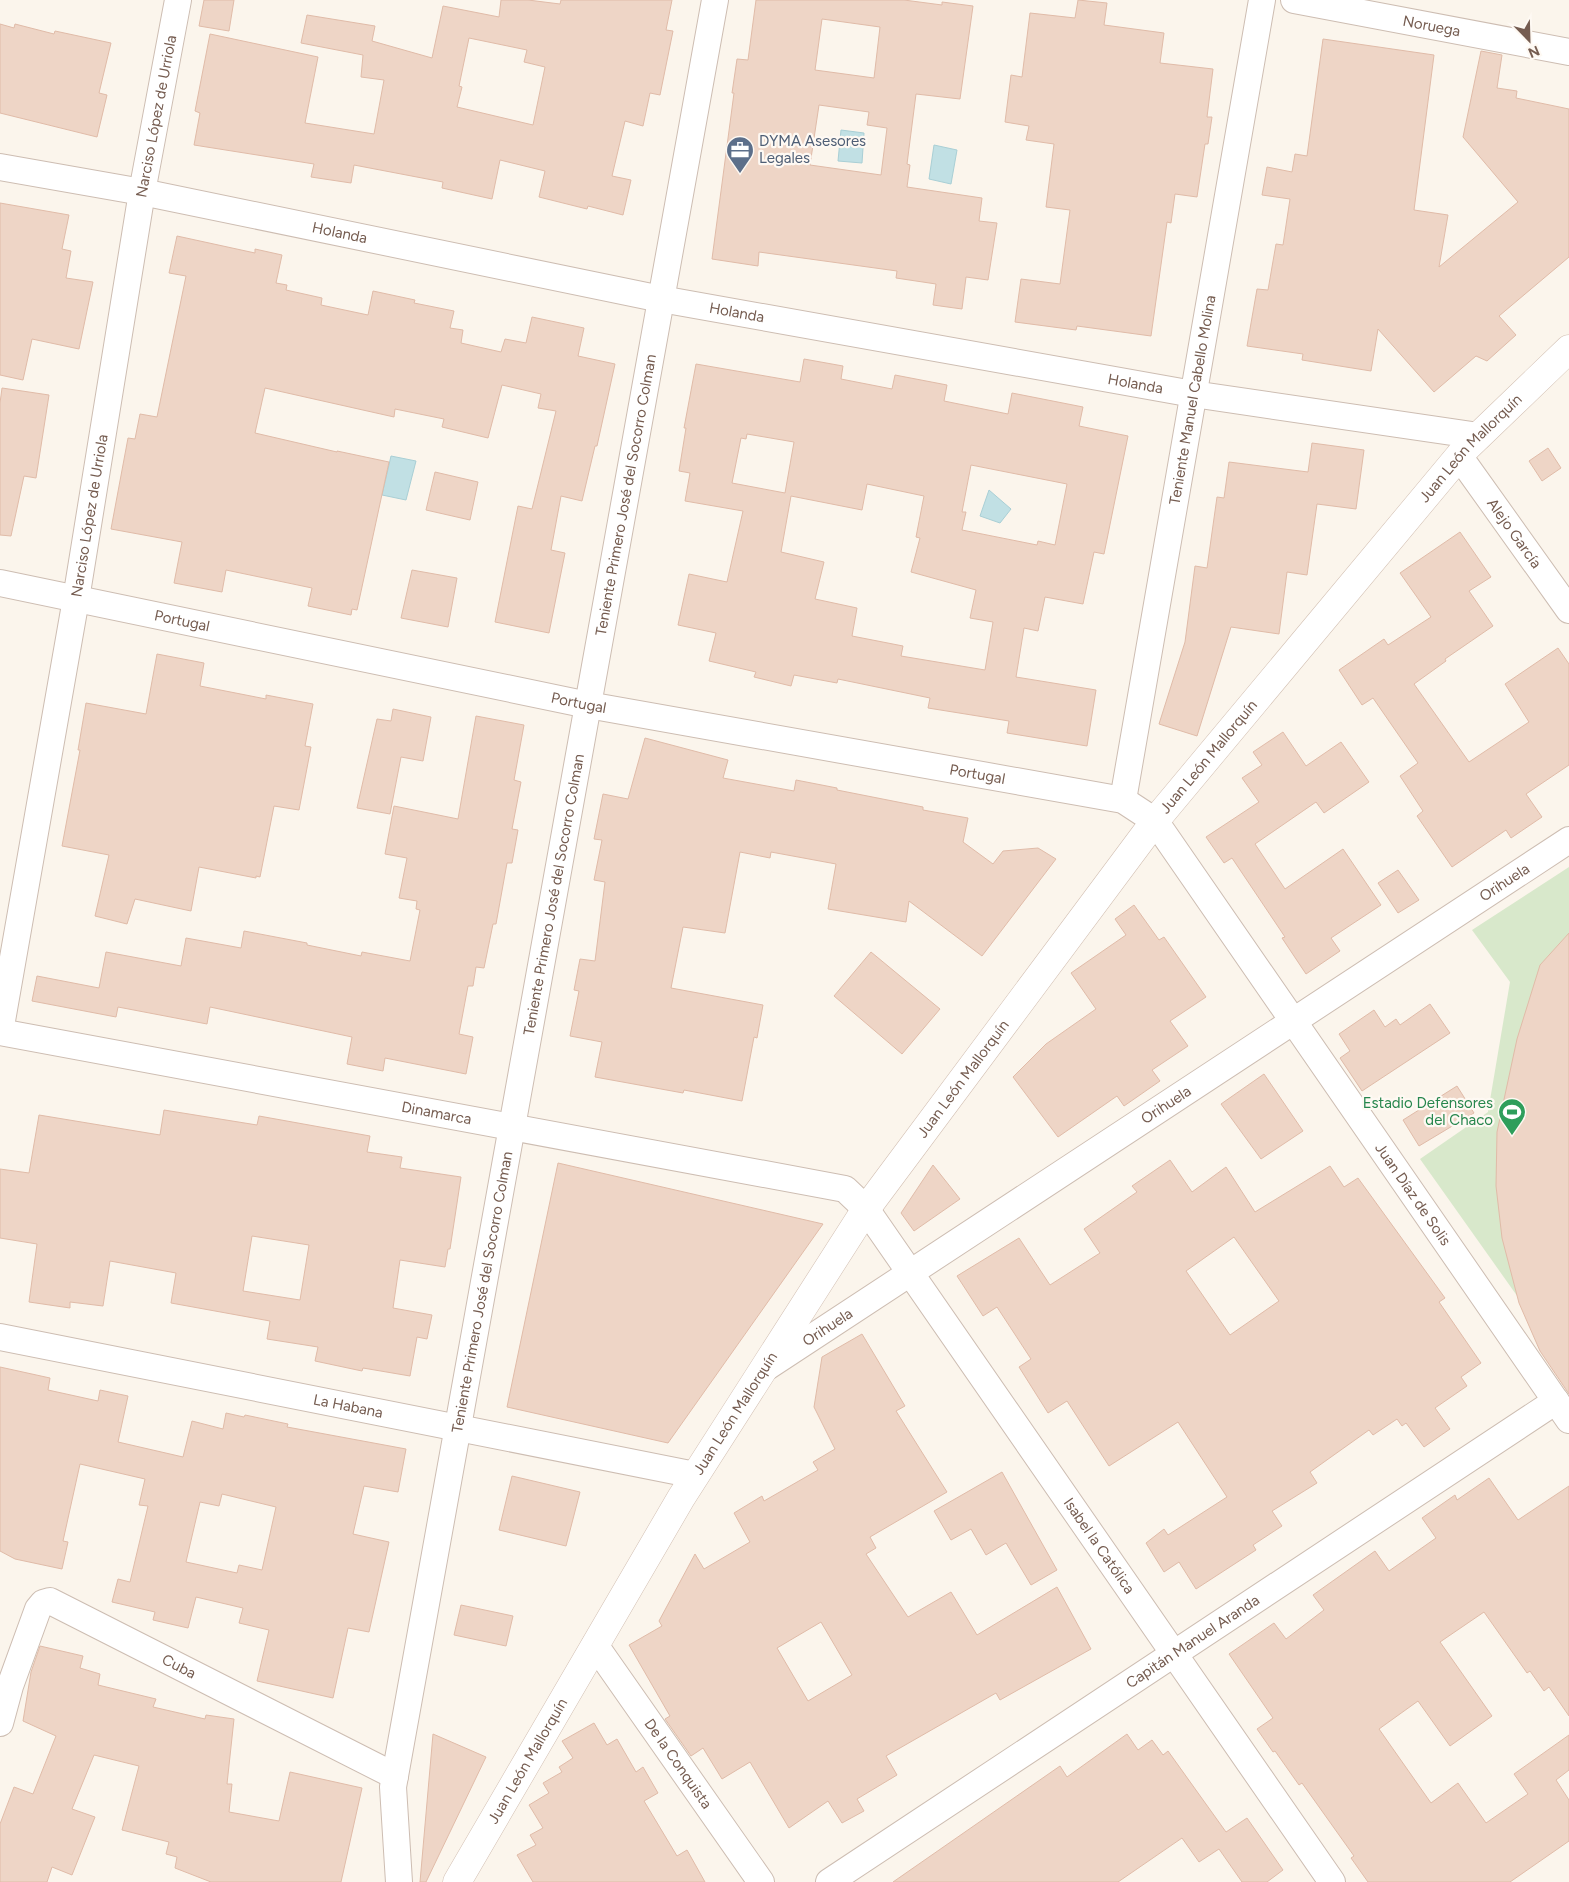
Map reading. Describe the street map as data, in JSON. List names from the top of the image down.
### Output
{
  "streets": {
    "street": [
      "Noruega",
      "Narciso López de Urriola",
      "Holanda",
      "Teniente Manuel Cabello Molina",
      "Juan León Mallorquín",
      "Teniente Primero José del Socorro Colman",
      "Alejo García",
      "Portugal",
      "Orihuela",
      "Dinamarca",
      "Juan Díaz de Solis",
      "La Habana",
      "Isabel la Católica",
      "Capitán Manuel Aranda",
      "Cuba",
      "De la Conquista"
    ]
  },
  "crossings": [
    ["Narciso López de Urriola", "Holanda"],
    ["Narciso López de Urriola", "Portugal"],
    ["Narciso López de Urriola", "Dinamarca"],
    ["Holanda", "Teniente Manuel Cabello Molina"],
    ["Holanda", "Juan León Mallorquín"],
    ["Holanda", "Teniente Primero José del Socorro Colman"],
    ["Teniente Manuel Cabello Molina", "Portugal"],
    ["Juan León Mallorquín", "Alejo García"],
    ["Juan León Mallorquín", "Portugal"],
    ["Juan León Mallorquín", "Orihuela"],
    ["Juan León Mallorquín", "Dinamarca"],
    ["Juan León Mallorquín", "Juan Díaz de Solis"],
    ["Juan León Mallorquín", "La Habana"],
    ["Juan León Mallorquín", "Isabel la Católica"],
    ["Juan León Mallorquín", "De la Conquista"],
    ["Teniente Primero José del Socorro Colman", "Portugal"],
    ["Teniente Primero José del Socorro Colman", "Dinamarca"],
    ["Teniente Primero José del Socorro Colman", "La Habana"],
    ["Teniente Primero José del Socorro Colman", "Cuba"],
    ["Portugal", "Juan Díaz de Solis"],
    ["Orihuela", "Juan Díaz de Solis"],
    ["Orihuela", "Isabel la Católica"],
    ["Dinamarca", "Isabel la Católica"],
    ["Juan Díaz de Solis", "Capitán Manuel Aranda"],
    ["Isabel la Católica", "Capitán Manuel Aranda"]
  ],
  "places": {
    "office": ["DYMA Asesores Legales"],
    "sports": ["Estadio Defensores del Chaco"]
  },
  "north": "bottom right"
}
